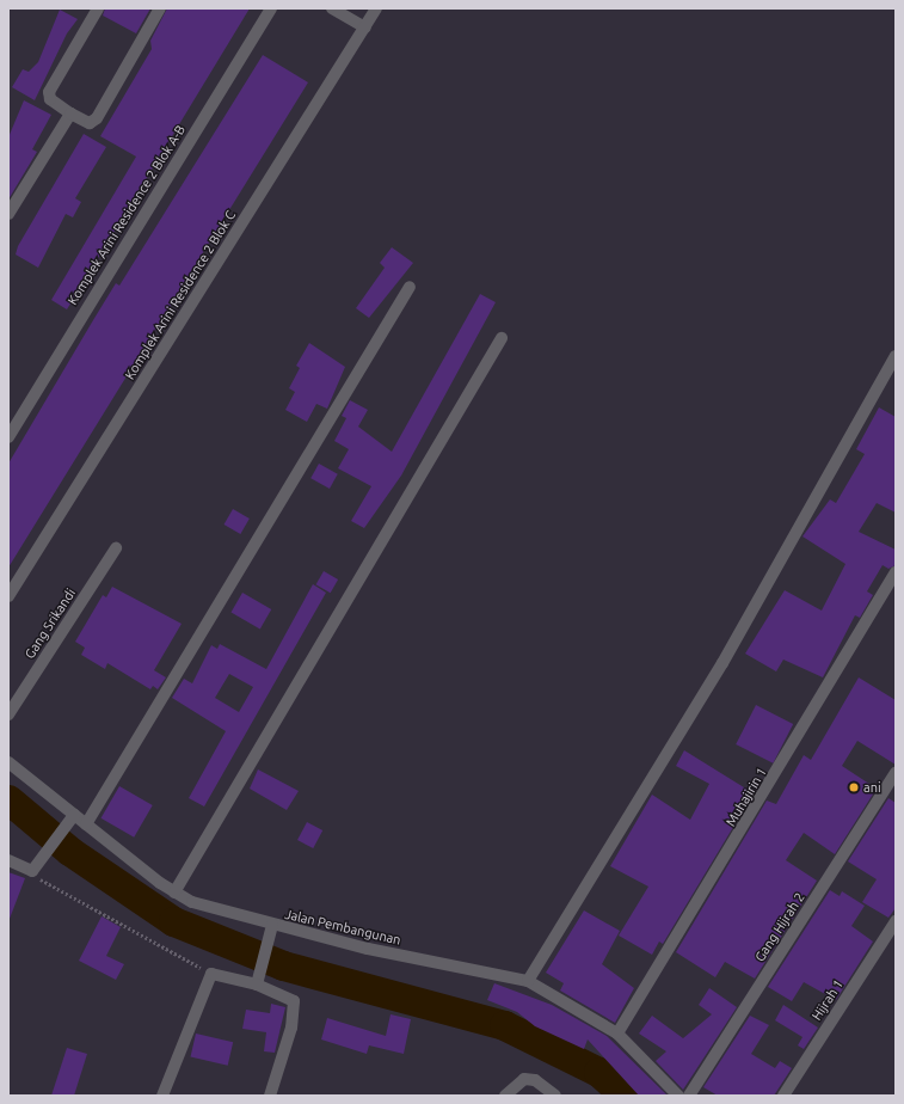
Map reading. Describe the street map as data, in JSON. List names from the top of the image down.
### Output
{
  "streets": {
    "street": [
      "Komplek Arini Residence 2 Blok A-B",
      "Komplek Arini Residence 2 Blok C",
      "Gang Srikandi",
      "Muhajirin 1",
      "Jalan Pembangunan",
      "Gang Hijrah 2",
      "Hijrah 1"
    ]
  },
  "crossings": [
    ["Muhajirin 1", "Jalan Pembangunan"]
  ],
  "places": ["ani"]
}
